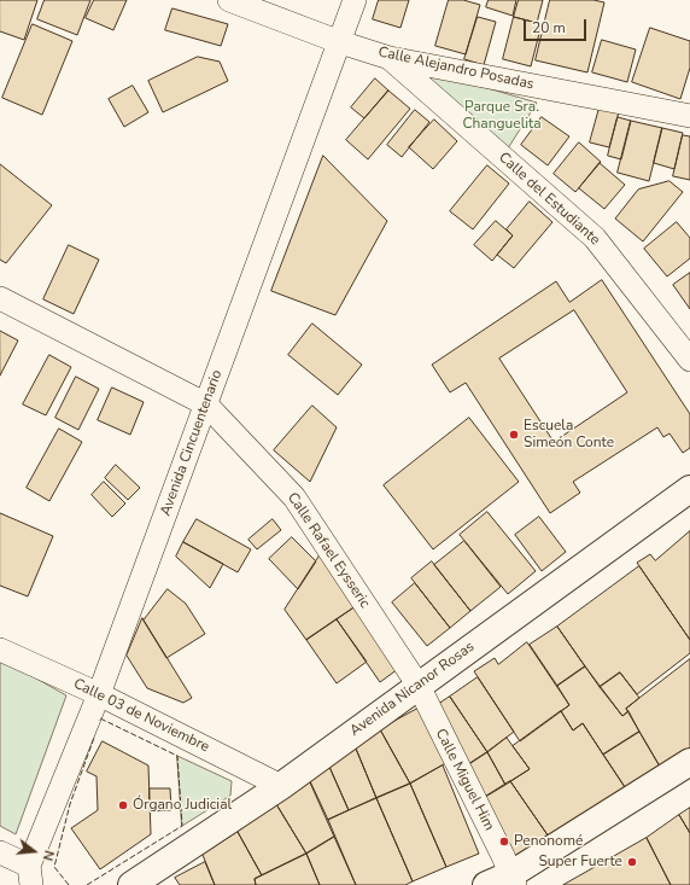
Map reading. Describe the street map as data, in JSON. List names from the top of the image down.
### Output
{
  "streets": {
    "main road": ["Avenida Nicanor Rosas"],
    "street": [
      "Calle Alejandro Posadas",
      "Calle del Estudiante",
      "Avenida Cincuentenario",
      "Calle Rafael Eysseric",
      "Calle 03 de Noviembre",
      "Calle Miguel Him"
    ]
  },
  "crossings": [
    ["Calle Alejandro Posadas", "Calle del Estudiante"],
    ["Calle Alejandro Posadas", "Avenida Cincuentenario"],
    ["Avenida Cincuentenario", "Calle Rafael Eysseric"],
    ["Avenida Cincuentenario", "Calle 03 de Noviembre"],
    ["Calle Rafael Eysseric", "Avenida Nicanor Rosas"],
    ["Calle Rafael Eysseric", "Calle Miguel Him"],
    ["Avenida Nicanor Rosas", "Calle 03 de Noviembre"],
    ["Avenida Nicanor Rosas", "Calle Miguel Him"]
  ],
  "parks": ["Parque Sra. Changuelita"],
  "places": [
    "Escuela Simeón Conte",
    "Órgano Judicial",
    "Penonomé",
    "Super Fuerte"
  ],
  "scale_bar": "20 m",
  "north": "right"
}
